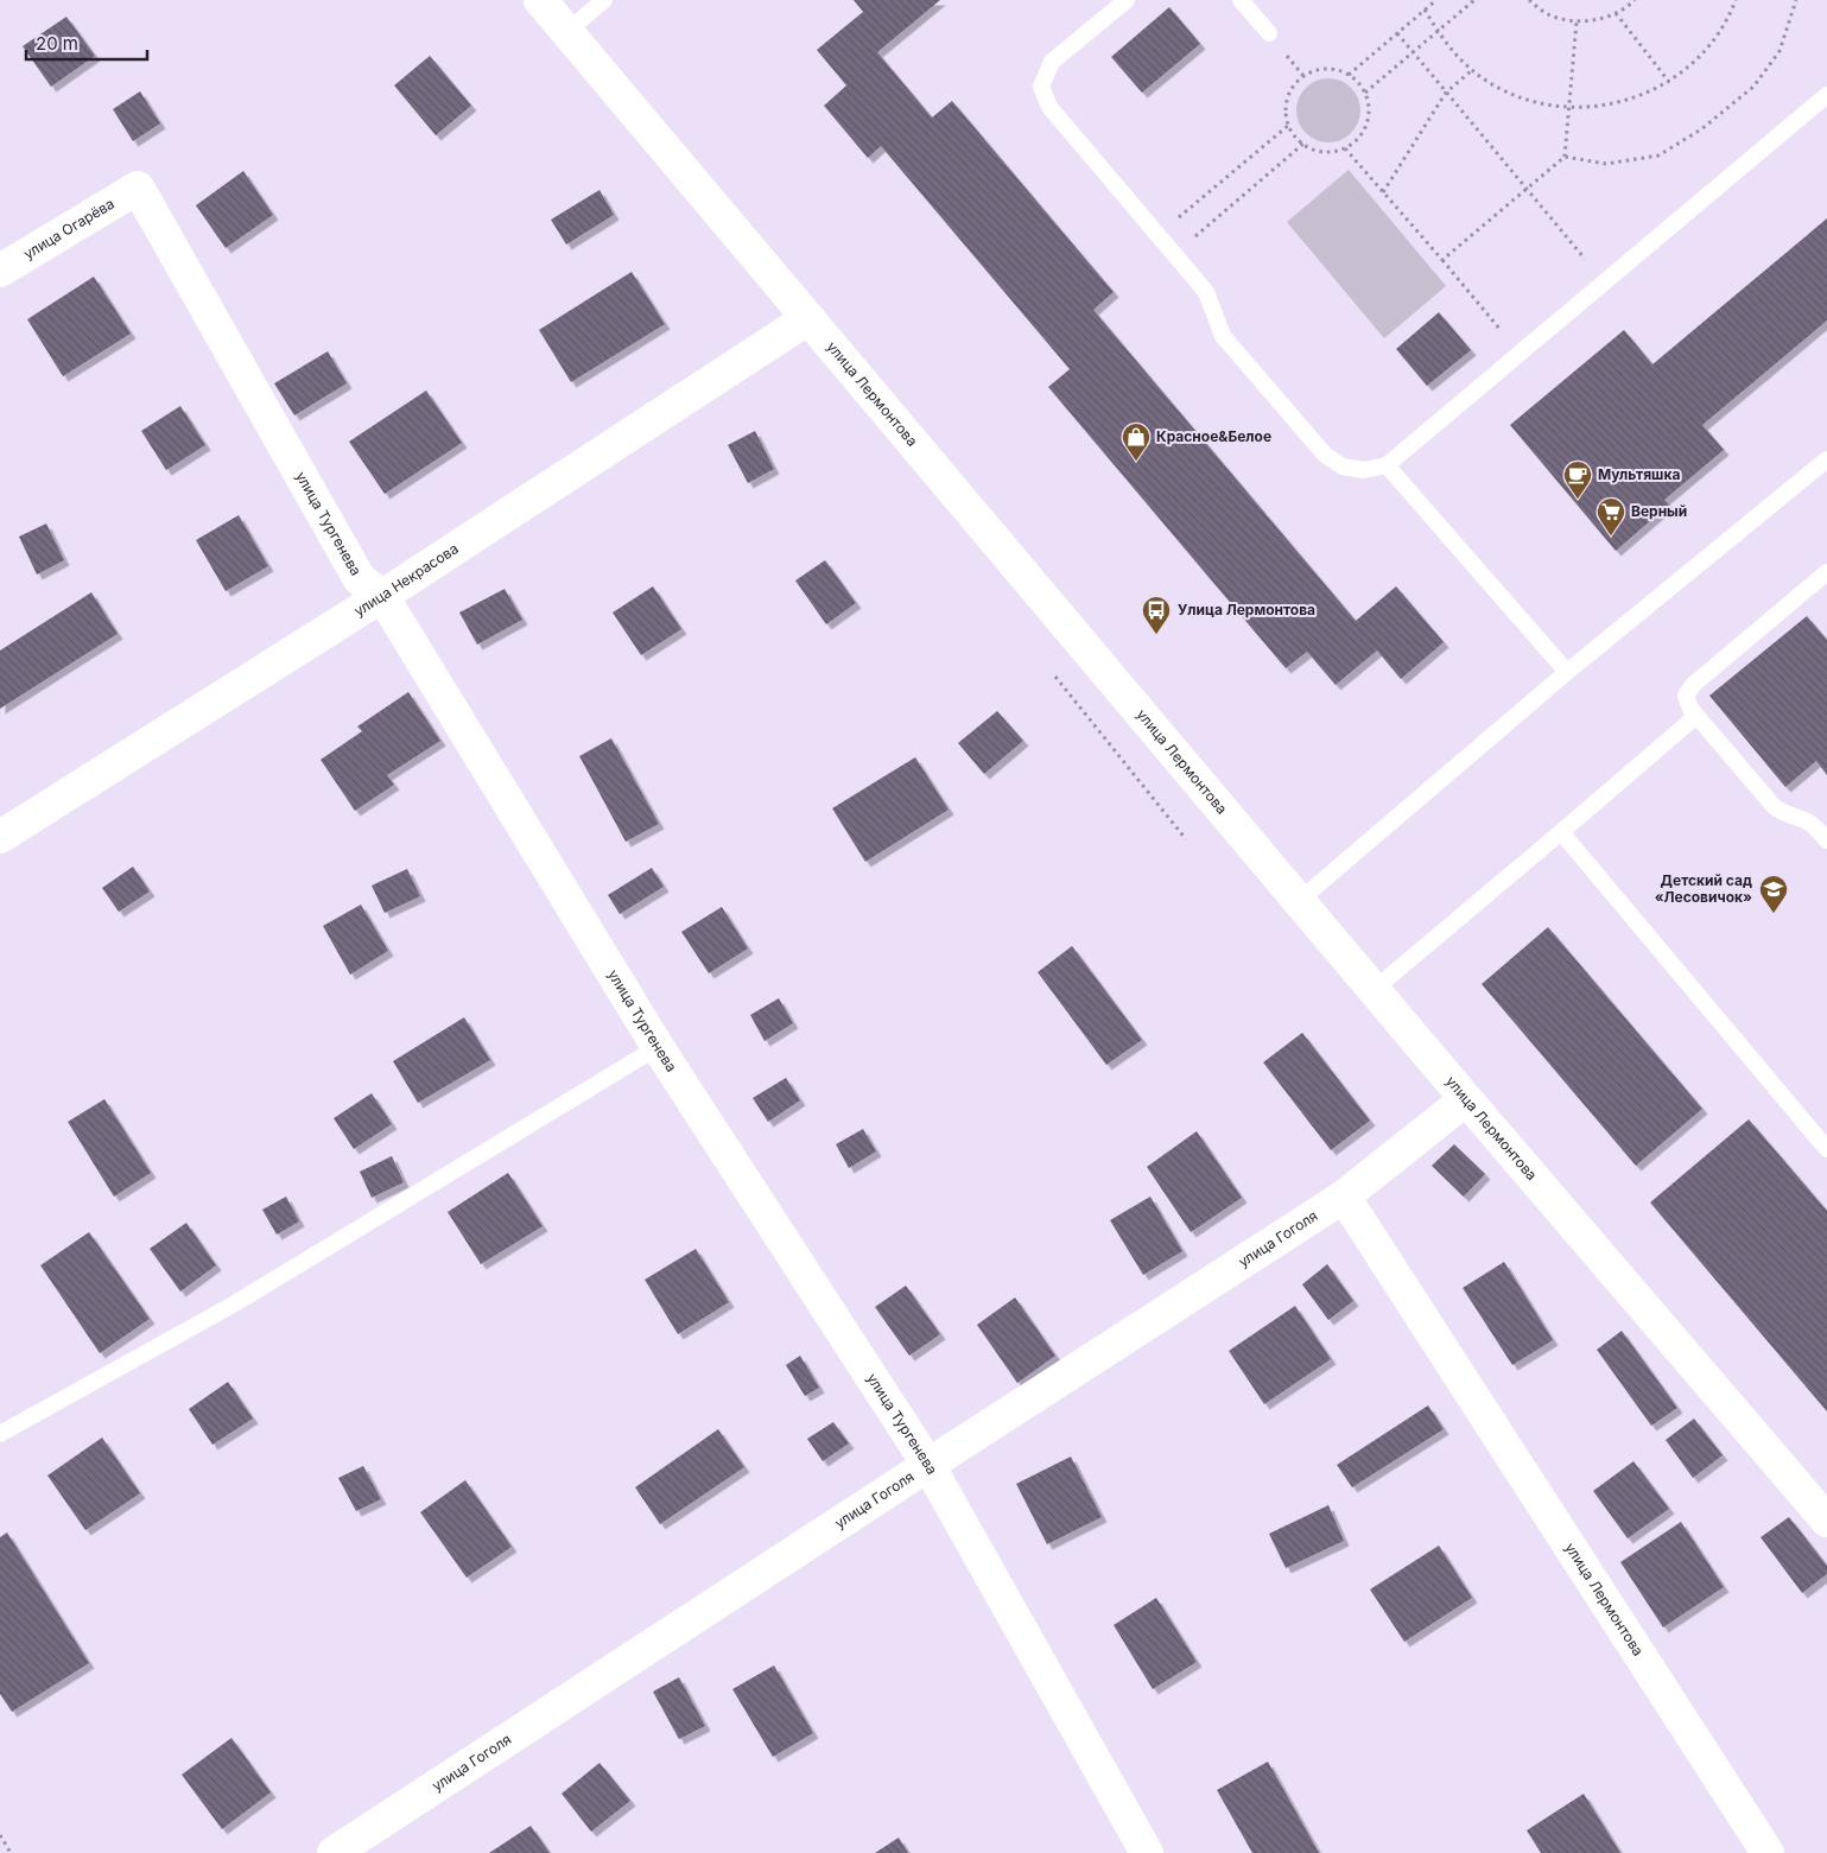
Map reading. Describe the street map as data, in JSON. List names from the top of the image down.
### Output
{
  "streets": {
    "street": [
      "улица Огарёва",
      "улица Лермонтова",
      "улица Тургенева",
      "улица Некрасова",
      "улица Гоголя"
    ]
  },
  "crossings": [
    ["улица Огарёва", "улица Тургенева"],
    ["улица Лермонтова", "улица Некрасова"],
    ["улица Лермонтова", "улица Гоголя"],
    ["улица Тургенева", "улица Некрасова"],
    ["улица Тургенева", "улица Гоголя"]
  ],
  "places": {
    "shop": ["Красное&Белое"],
    "cafe": ["Мультяшка"],
    "supermarket": ["Верный"],
    "bus stop": ["Улица Лермонтова"],
    "school or university": ["Детский сад «Лесовичок»"]
  },
  "scale_bar": "20 m"
}
